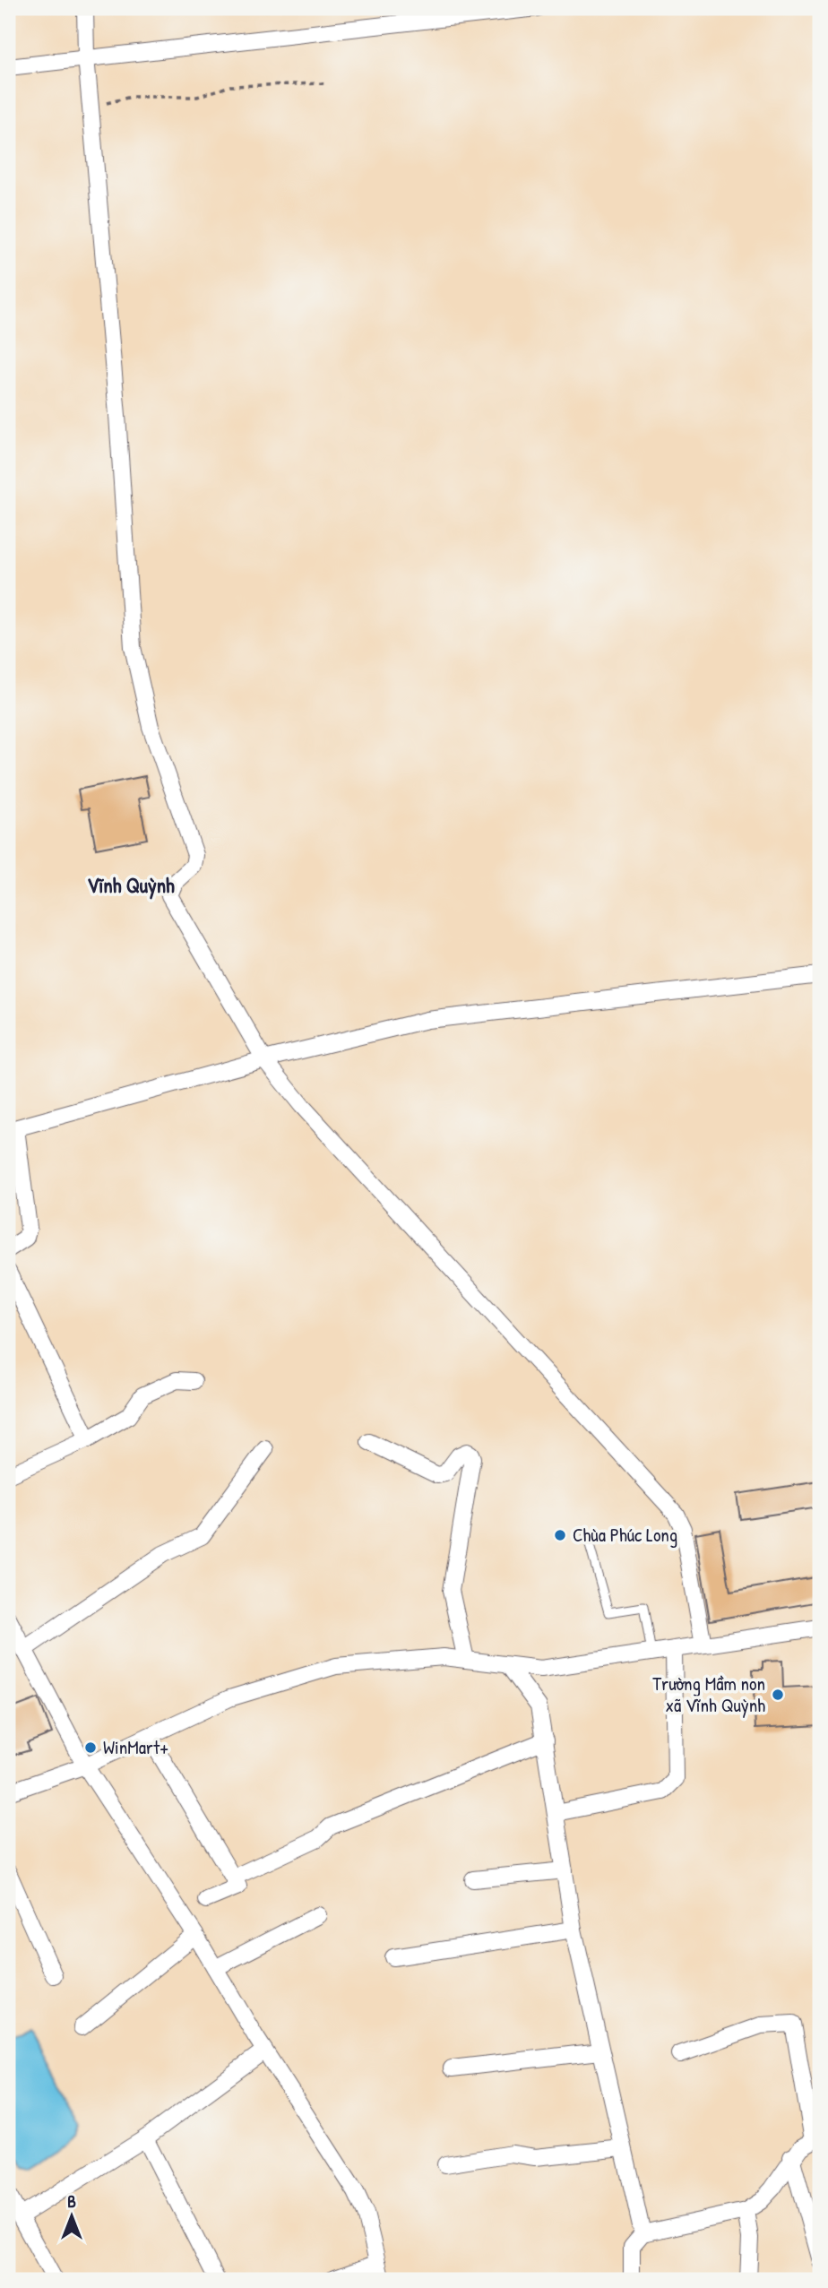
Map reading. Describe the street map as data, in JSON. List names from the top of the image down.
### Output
{
  "districts": ["Vĩnh Quỳnh"],
  "places": ["Chùa Phúc Long", "Trường Mầm non xã Vĩnh Quỳnh", "WinMart+"],
  "north": "top"
}
